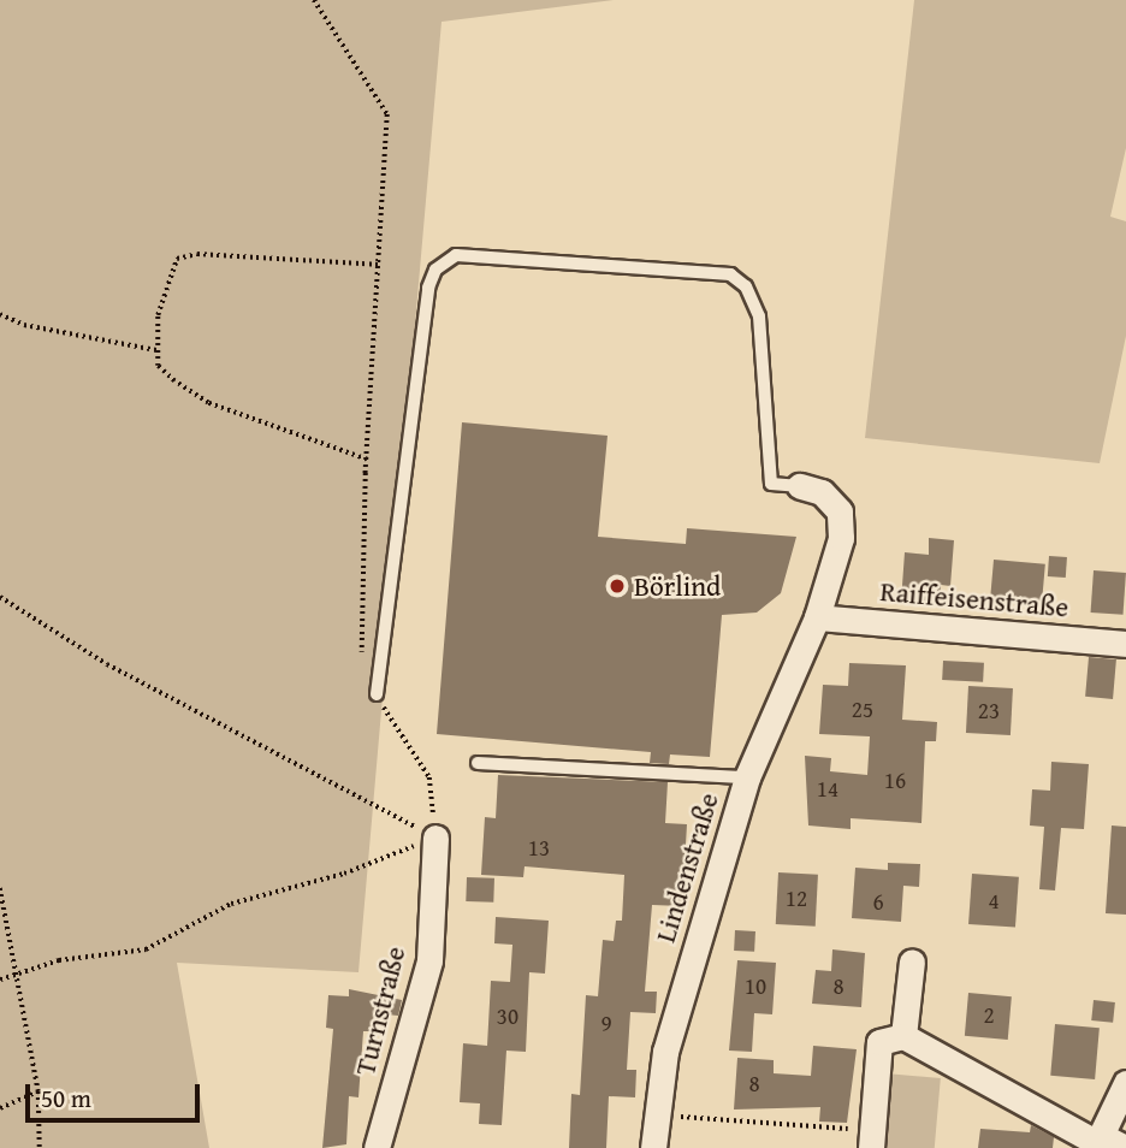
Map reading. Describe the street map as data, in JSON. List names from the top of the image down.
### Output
{
  "streets": {
    "street": ["Raiffeisenstraße", "Lindenstraße", "Turnstraße"]
  },
  "crossings": [
    ["Raiffeisenstraße", "Lindenstraße"]
  ],
  "places": ["Börlind"],
  "house_numbers": [
    "25",
    "23",
    "16",
    "14",
    "13",
    "12",
    "4",
    "6",
    "10",
    "8",
    "2",
    "30",
    "9",
    "8"
  ],
  "scale_bar": "50 m"
}
